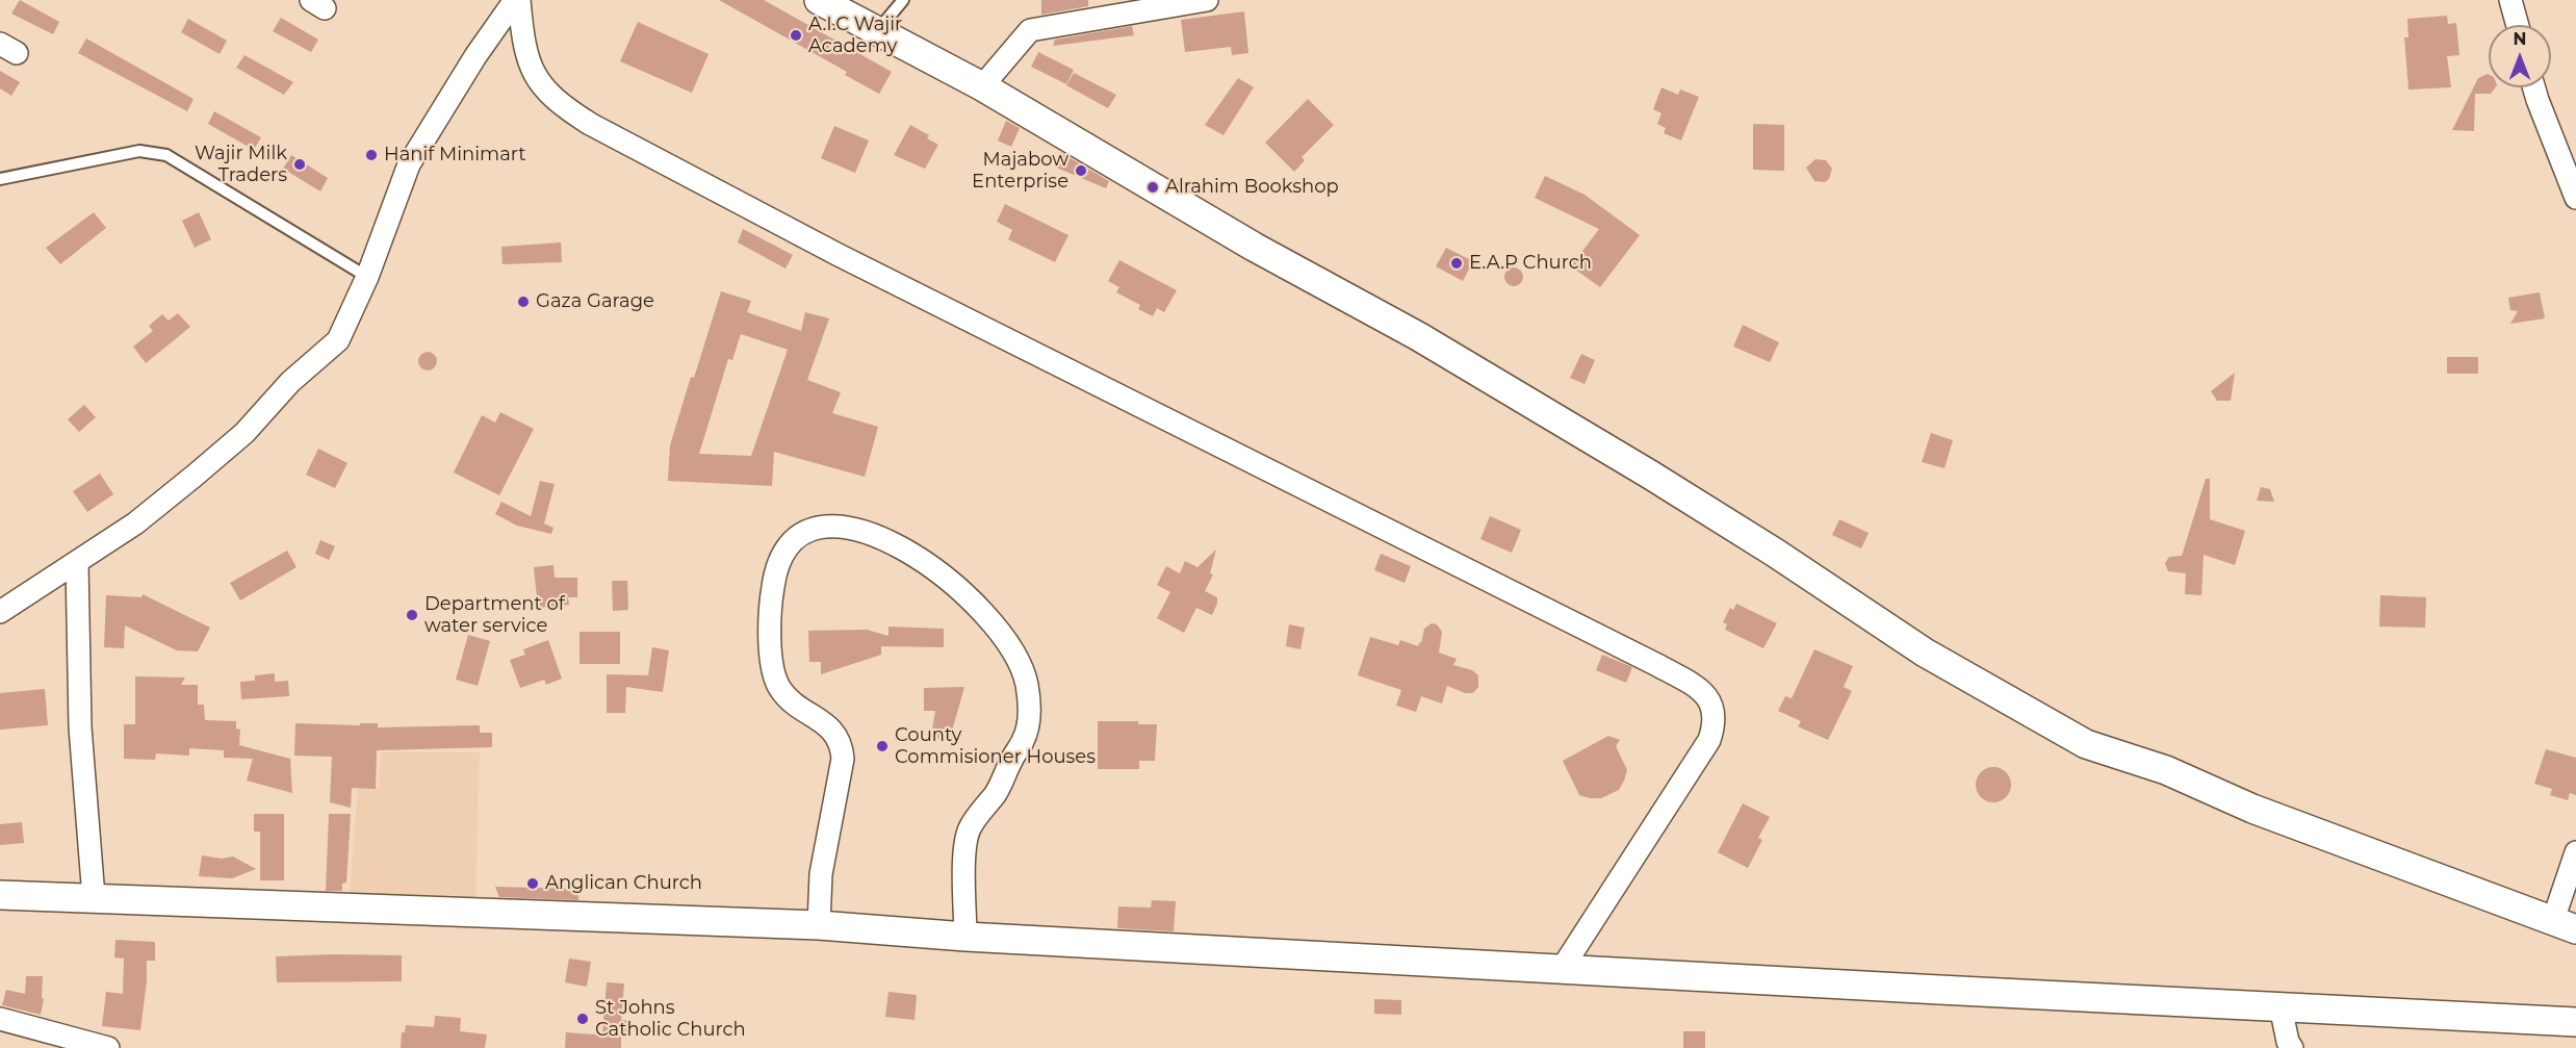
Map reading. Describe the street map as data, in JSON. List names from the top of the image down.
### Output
{
  "places": [
    "A.I.C Wajir Academy",
    "Hanif Minimart",
    "Wajir Milk Traders",
    "Majabow Enterprise",
    "Alrahim Bookshop",
    "E.A.P Church",
    "Gaza Garage",
    "Department of water service",
    "County Commisioner Houses",
    "Anglican Church",
    "St Johns Catholic Church"
  ],
  "north": "top"
}
